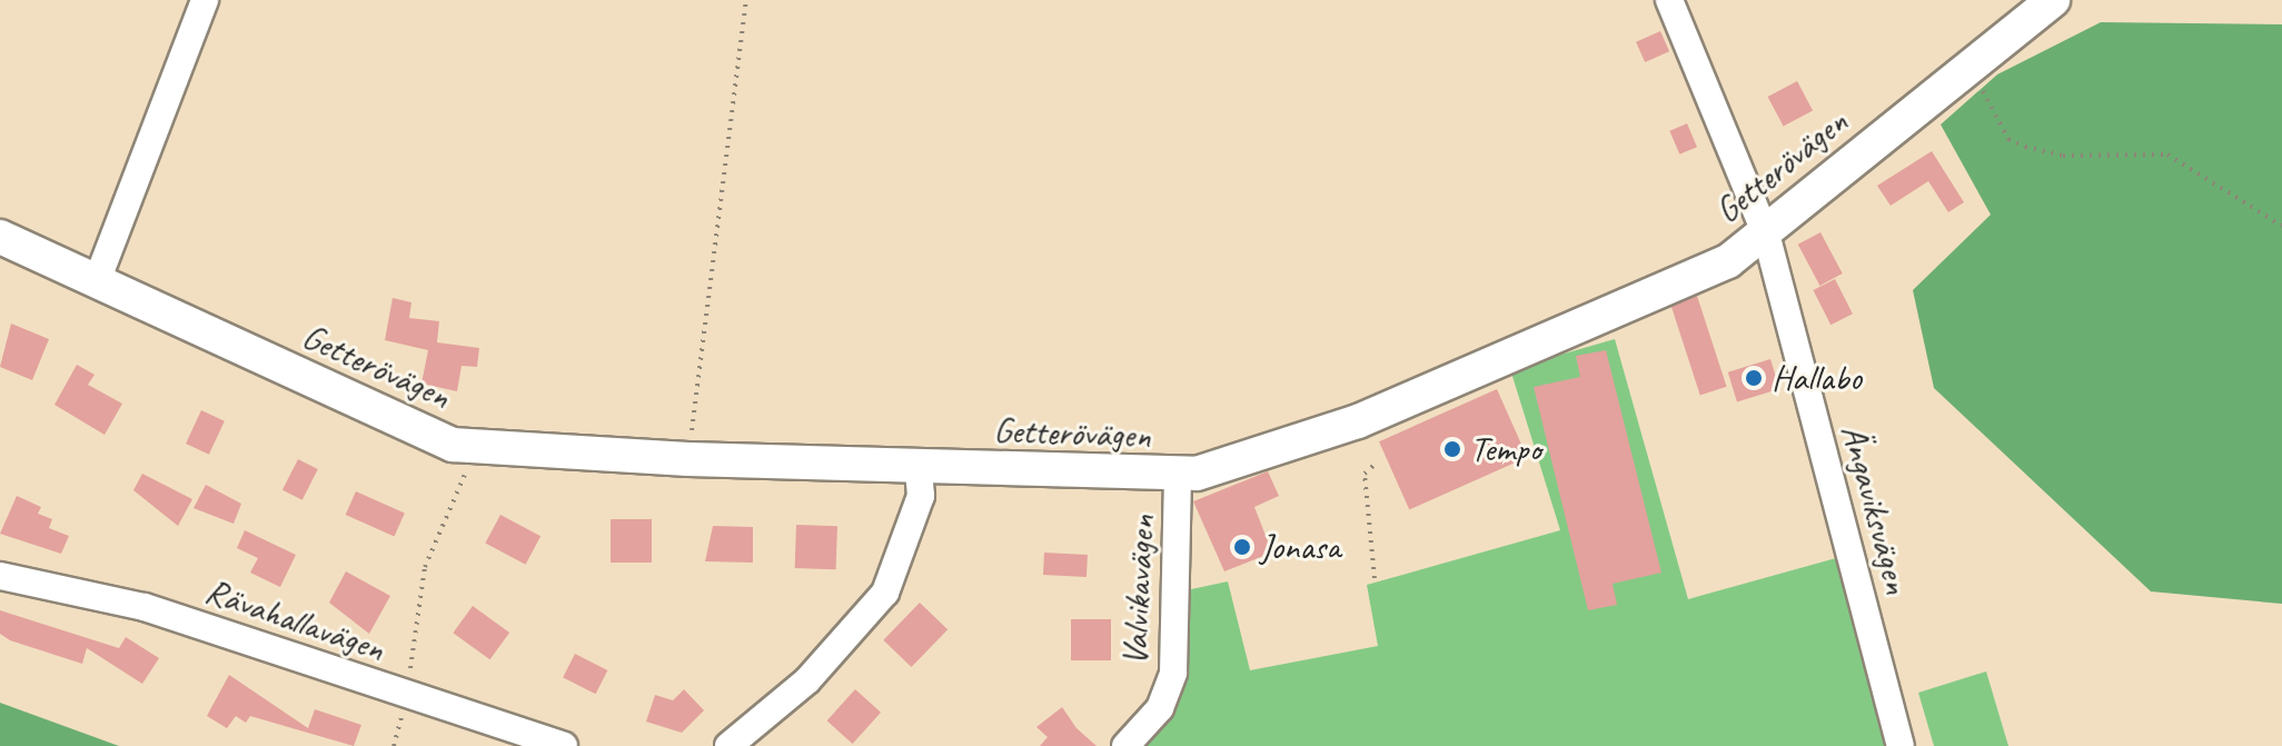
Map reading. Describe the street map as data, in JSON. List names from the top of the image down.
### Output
{
  "streets": {
    "street": [
      "Getterövägen",
      "Ängaviksvägen",
      "Valvikavägen",
      "Rävahallavägen"
    ]
  },
  "crossings": [
    ["Getterövägen", "Ängaviksvägen"],
    ["Getterövägen", "Valvikavägen"]
  ],
  "places": ["Hallabo", "Tempo", "Jonasa"]
}
